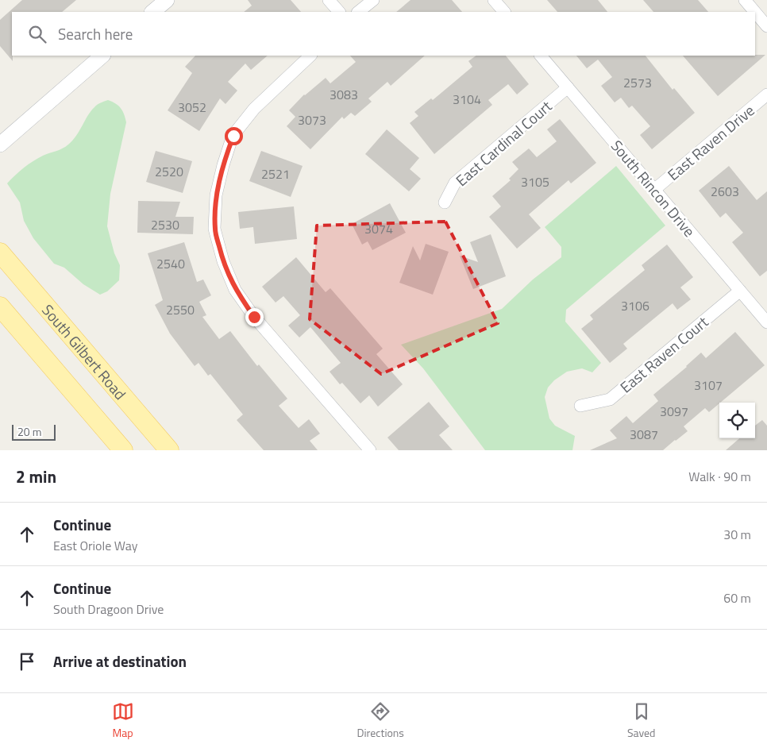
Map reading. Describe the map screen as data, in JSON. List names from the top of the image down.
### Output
{
  "streets": {
    "main road": ["South Gilbert Road"],
    "street": [
      "East Raven Drive",
      "East Cardinal Court",
      "South Rincon Drive",
      "East Raven Court"
    ]
  },
  "crossings": [
    ["East Raven Drive", "South Rincon Drive"],
    ["East Cardinal Court", "South Rincon Drive"],
    ["South Rincon Drive", "East Raven Court"]
  ],
  "house_numbers": [
    "2573",
    "3083",
    "3104",
    "3052",
    "3073",
    "2520",
    "2521",
    "3105",
    "2603",
    "2530",
    "3074",
    "2540",
    "3106",
    "2550",
    "3107",
    "3097",
    "3087"
  ],
  "scale_bar": "20 m",
  "page": {
    "search": "Search here",
    "scale": "20 m",
    "heading": ["2 min", "Walk · 90 m"],
    "list": [
      ["Continue", "East Oriole Way", "30 m"],
      ["Continue", "South Dragoon Drive", "60 m"],
      "Arrive at destination"
    ],
    "nav": ["Map", "Directions", "Saved"]
  }
}
